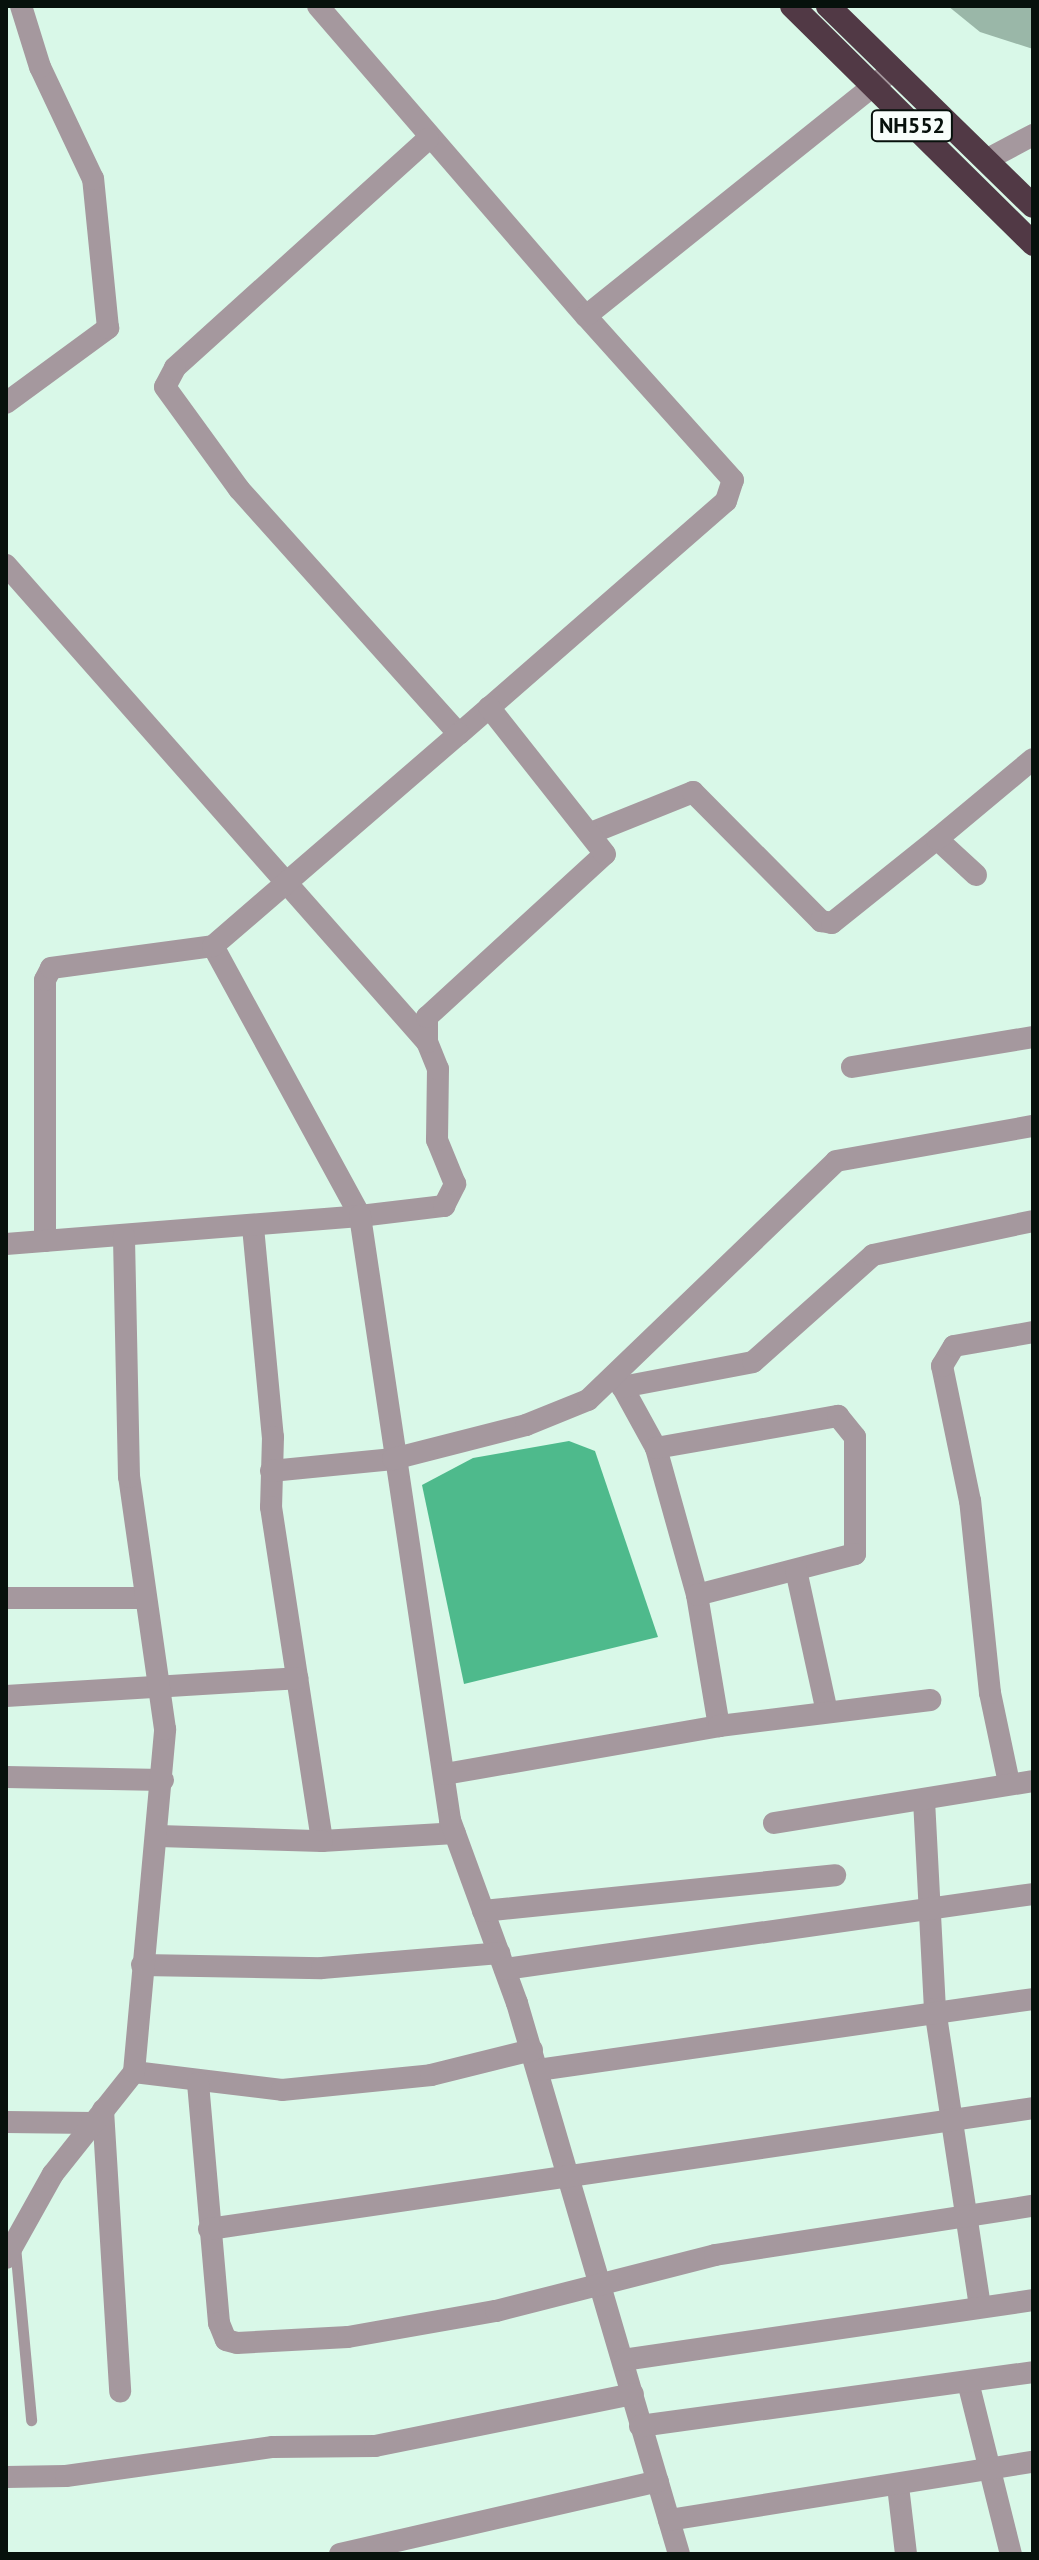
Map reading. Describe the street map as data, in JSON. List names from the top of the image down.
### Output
{
  "streets": {
    "highway": ["NH552"]
  }
}
